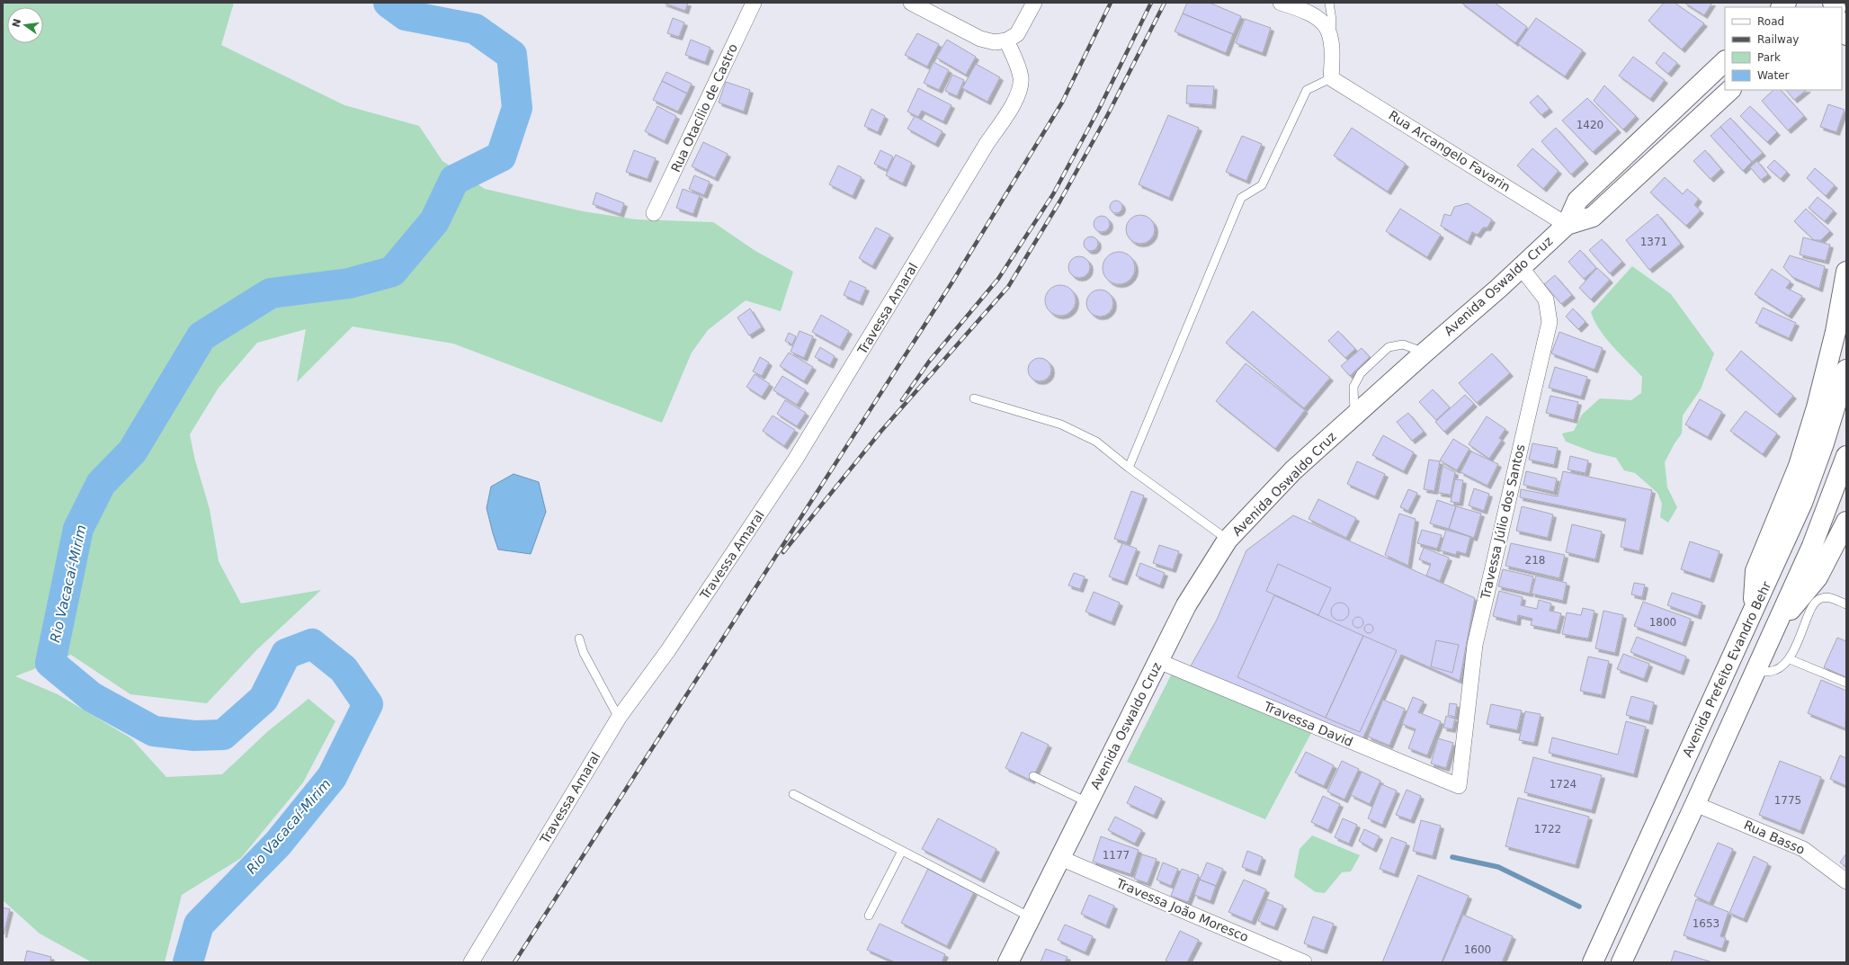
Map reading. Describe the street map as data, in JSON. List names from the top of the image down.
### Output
{
  "streets": {
    "main road": ["Avenida Oswaldo Cruz", "Avenida Prefeito Evandro Behr"],
    "street": [
      "Rua Otacílio de Castro",
      "Rua Arcangelo Favarin",
      "Travessa Amaral",
      "Travessa Júlio dos Santos",
      "Travessa David",
      "Rua Basso",
      "Travessa João Moresco"
    ]
  },
  "crossings": [
    ["Rua Arcangelo Favarin", "Avenida Oswaldo Cruz"],
    ["Avenida Oswaldo Cruz", "Travessa Júlio dos Santos"],
    ["Avenida Oswaldo Cruz", "Travessa David"],
    ["Avenida Oswaldo Cruz", "Travessa João Moresco"],
    ["Travessa Júlio dos Santos", "Travessa David"],
    ["Avenida Prefeito Evandro Behr", "Rua Basso"]
  ],
  "water": ["Rio Vacacaí-Mirim"],
  "house_numbers": [
    "1420",
    "1371",
    "218",
    "1800",
    "1724",
    "1775",
    "1722",
    "1177",
    "1653",
    "1600"
  ],
  "legend": [
    "Road",
    "Railway",
    "Park",
    "Water"
  ],
  "north": "left"
}
